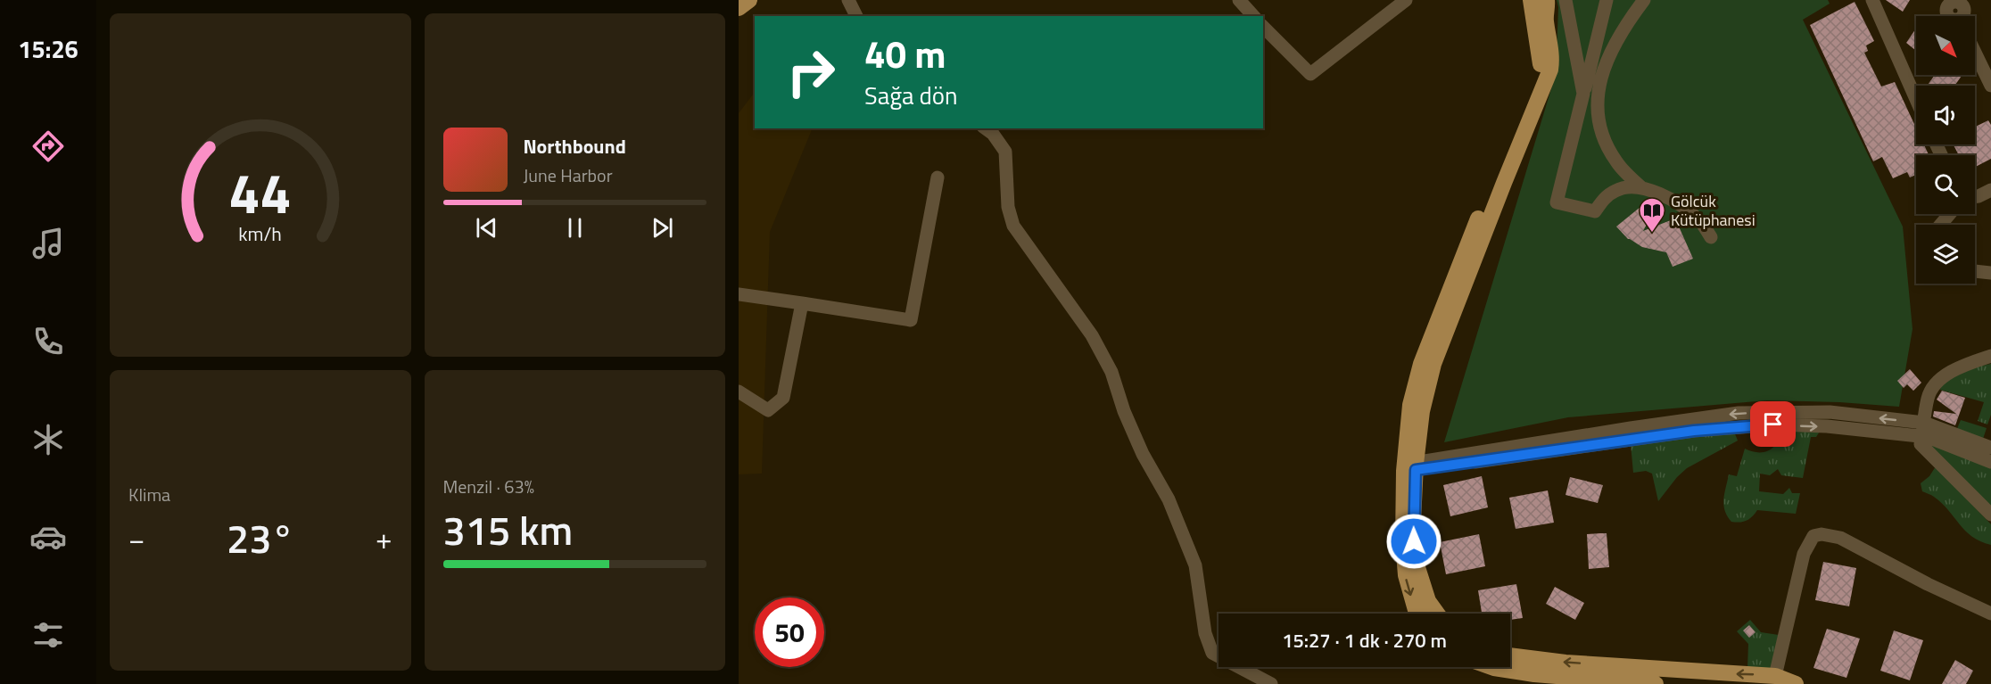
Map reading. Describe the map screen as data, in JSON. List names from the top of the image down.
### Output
{
  "places": {
    "library": ["Gölcük Kütüphanesi"]
  },
  "north": "bottom right",
  "page": {
    "tabs": "15:26",
    "turn": ["40 m", "Sağa dön"],
    "song": ["Northbound", "June Harbor"],
    "tile": [
      "Klima",
      ["Menzil · 63%", "315 km"]
    ],
    "heat": ["−", "23°", "+"],
    "limit": "50",
    "trip": "15:27 · 1 dk · 270 m",
    "gauge": ["44", "km/h"]
  }
}
